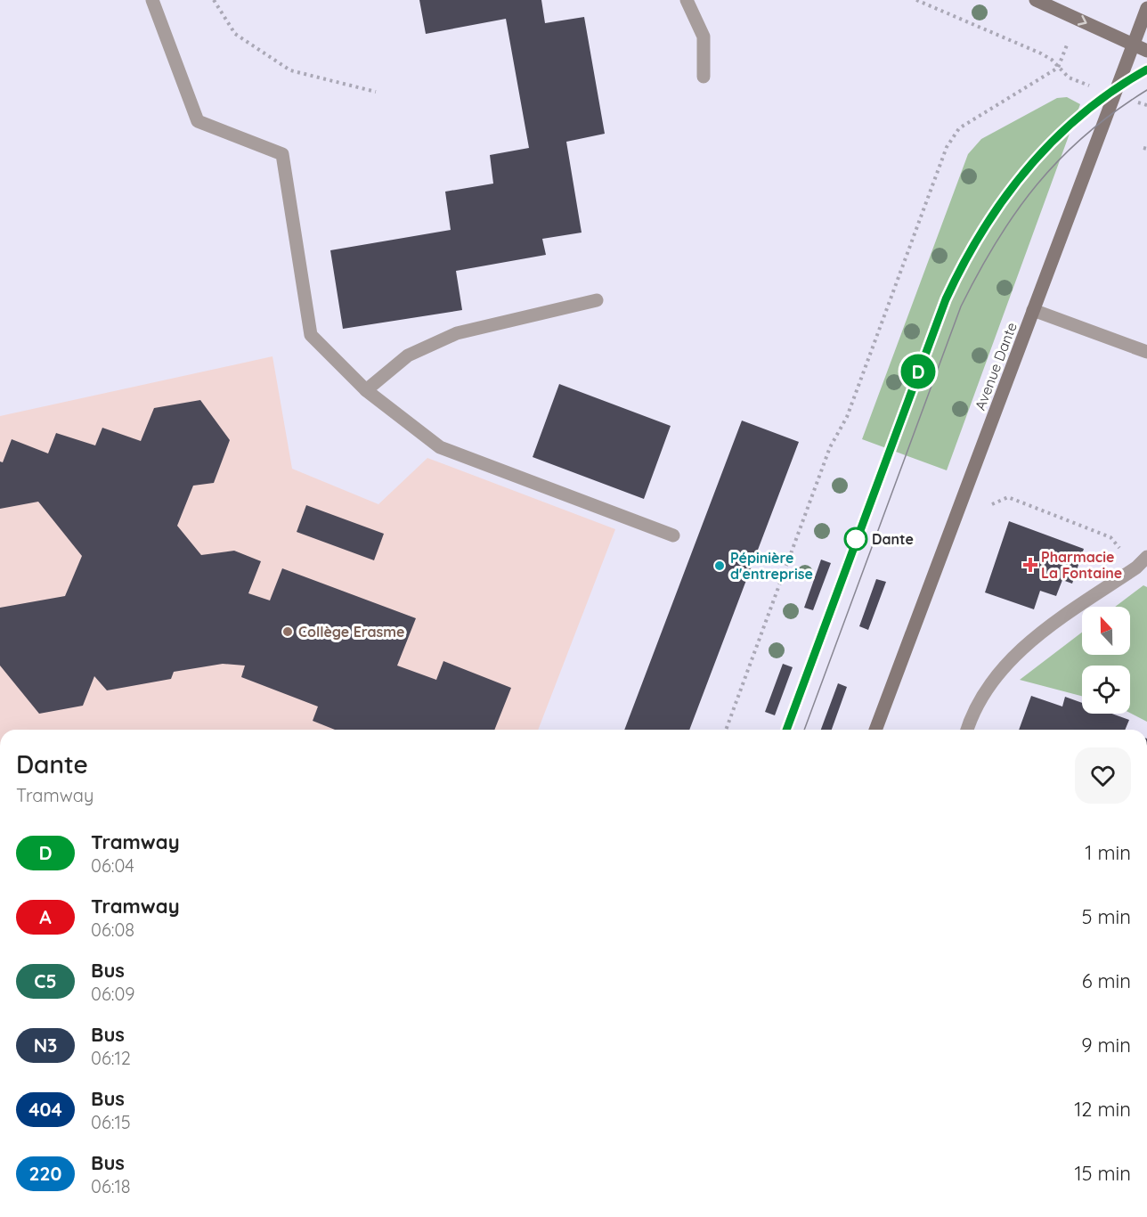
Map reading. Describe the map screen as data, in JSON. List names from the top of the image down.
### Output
{
  "streets": {
    "street": ["Avenue Dante"]
  },
  "places": {
    "other": ["Dante", "Pépinière d'entreprise", "Collège Erasme"],
    "health": ["Pharmacie La Fontaine"]
  },
  "lines": ["tram line D"],
  "north": "top",
  "page": {
    "on_map": "D",
    "heading": ["Dante", "Tramway"],
    "list": [
      {
        "mark": "D",
        "name": "Tramway",
        "note": "06:04",
        "value": "1 min"
      },
      {
        "mark": "A",
        "name": "Tramway",
        "note": "06:08",
        "value": "5 min"
      },
      {
        "mark": "C5",
        "name": "Bus",
        "note": "06:09",
        "value": "6 min"
      },
      {
        "mark": "N3",
        "name": "Bus",
        "note": "06:12",
        "value": "9 min"
      },
      {
        "mark": "404",
        "name": "Bus",
        "note": "06:15",
        "value": "12 min"
      },
      {
        "mark": "220",
        "name": "Bus",
        "note": "06:18",
        "value": "15 min"
      }
    ]
  }
}
